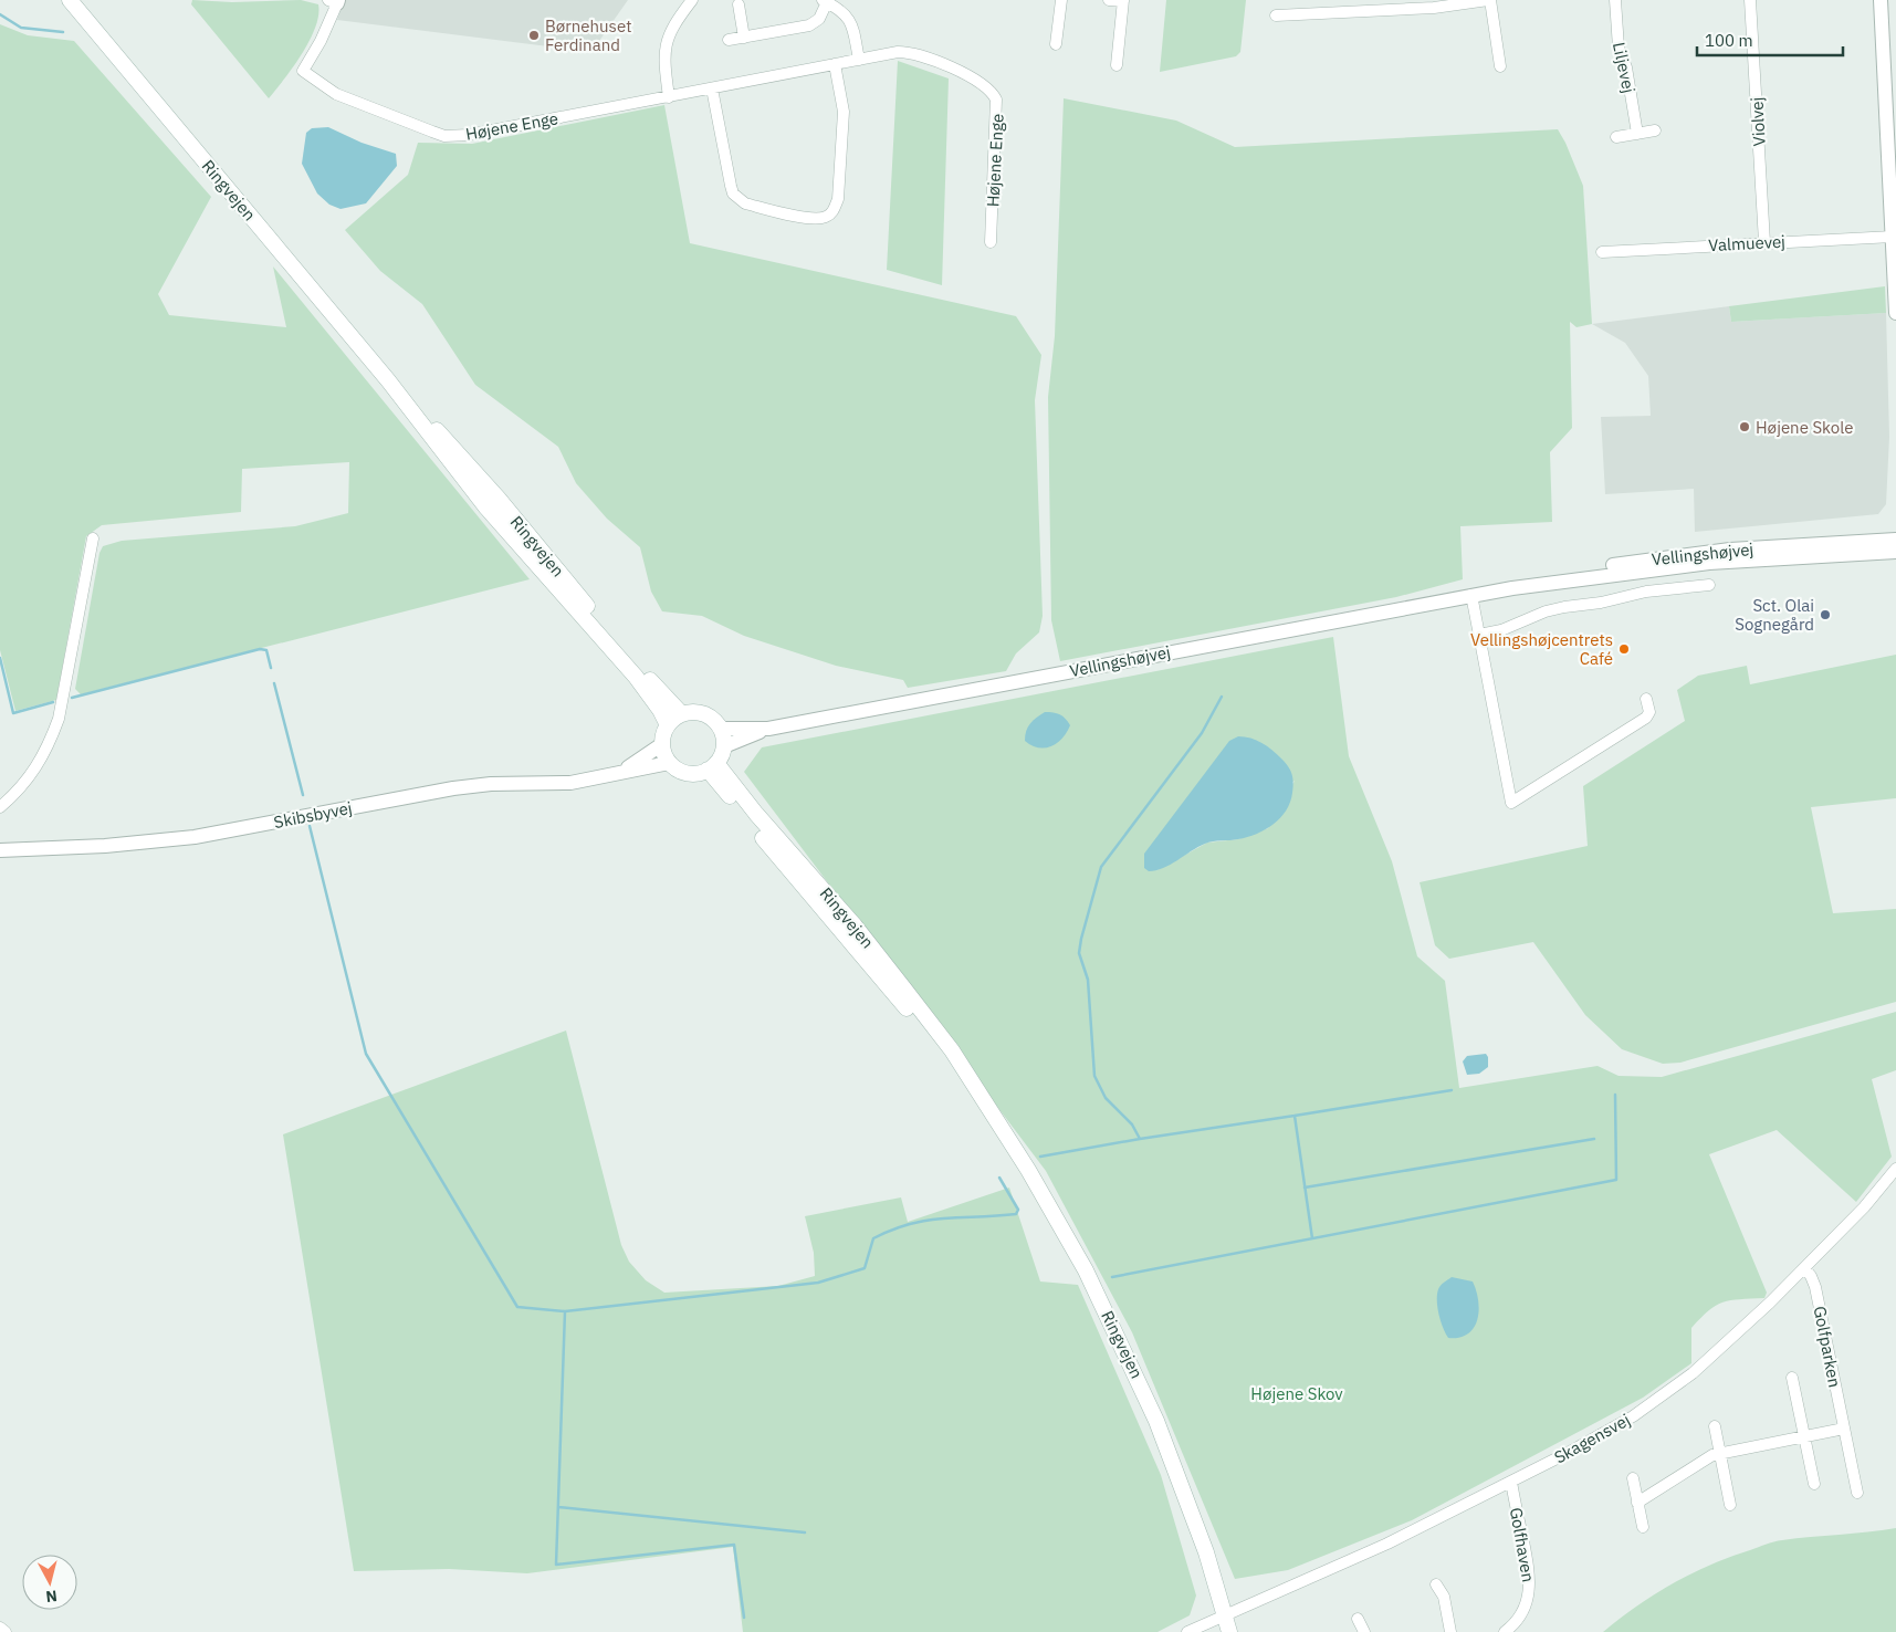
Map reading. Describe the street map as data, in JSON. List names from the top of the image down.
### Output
{
  "streets": {
    "main road": ["Ringvejen"],
    "street": [
      "Liljevej",
      "Violvej",
      "Højene Enge",
      "Valmuevej",
      "Vellingshøjvej",
      "Skibsbyvej",
      "Golfparken",
      "Skagensvej",
      "Golfhaven"
    ]
  },
  "crossings": [
    ["Violvej", "Valmuevej"],
    ["Ringvejen", "Vellingshøjvej"],
    ["Ringvejen", "Skibsbyvej"],
    ["Ringvejen", "Skagensvej"],
    ["Vellingshøjvej", "Skibsbyvej"],
    ["Golfparken", "Skagensvej"],
    ["Skagensvej", "Golfhaven"]
  ],
  "parks": ["Højene Skov"],
  "places": [
    "Børnehuset Ferdinand",
    "Højene Skole",
    "Sct. Olai Sognegård",
    "Vellingshøjcentrets Café"
  ],
  "scale_bar": "100 m",
  "north": "bottom"
}
